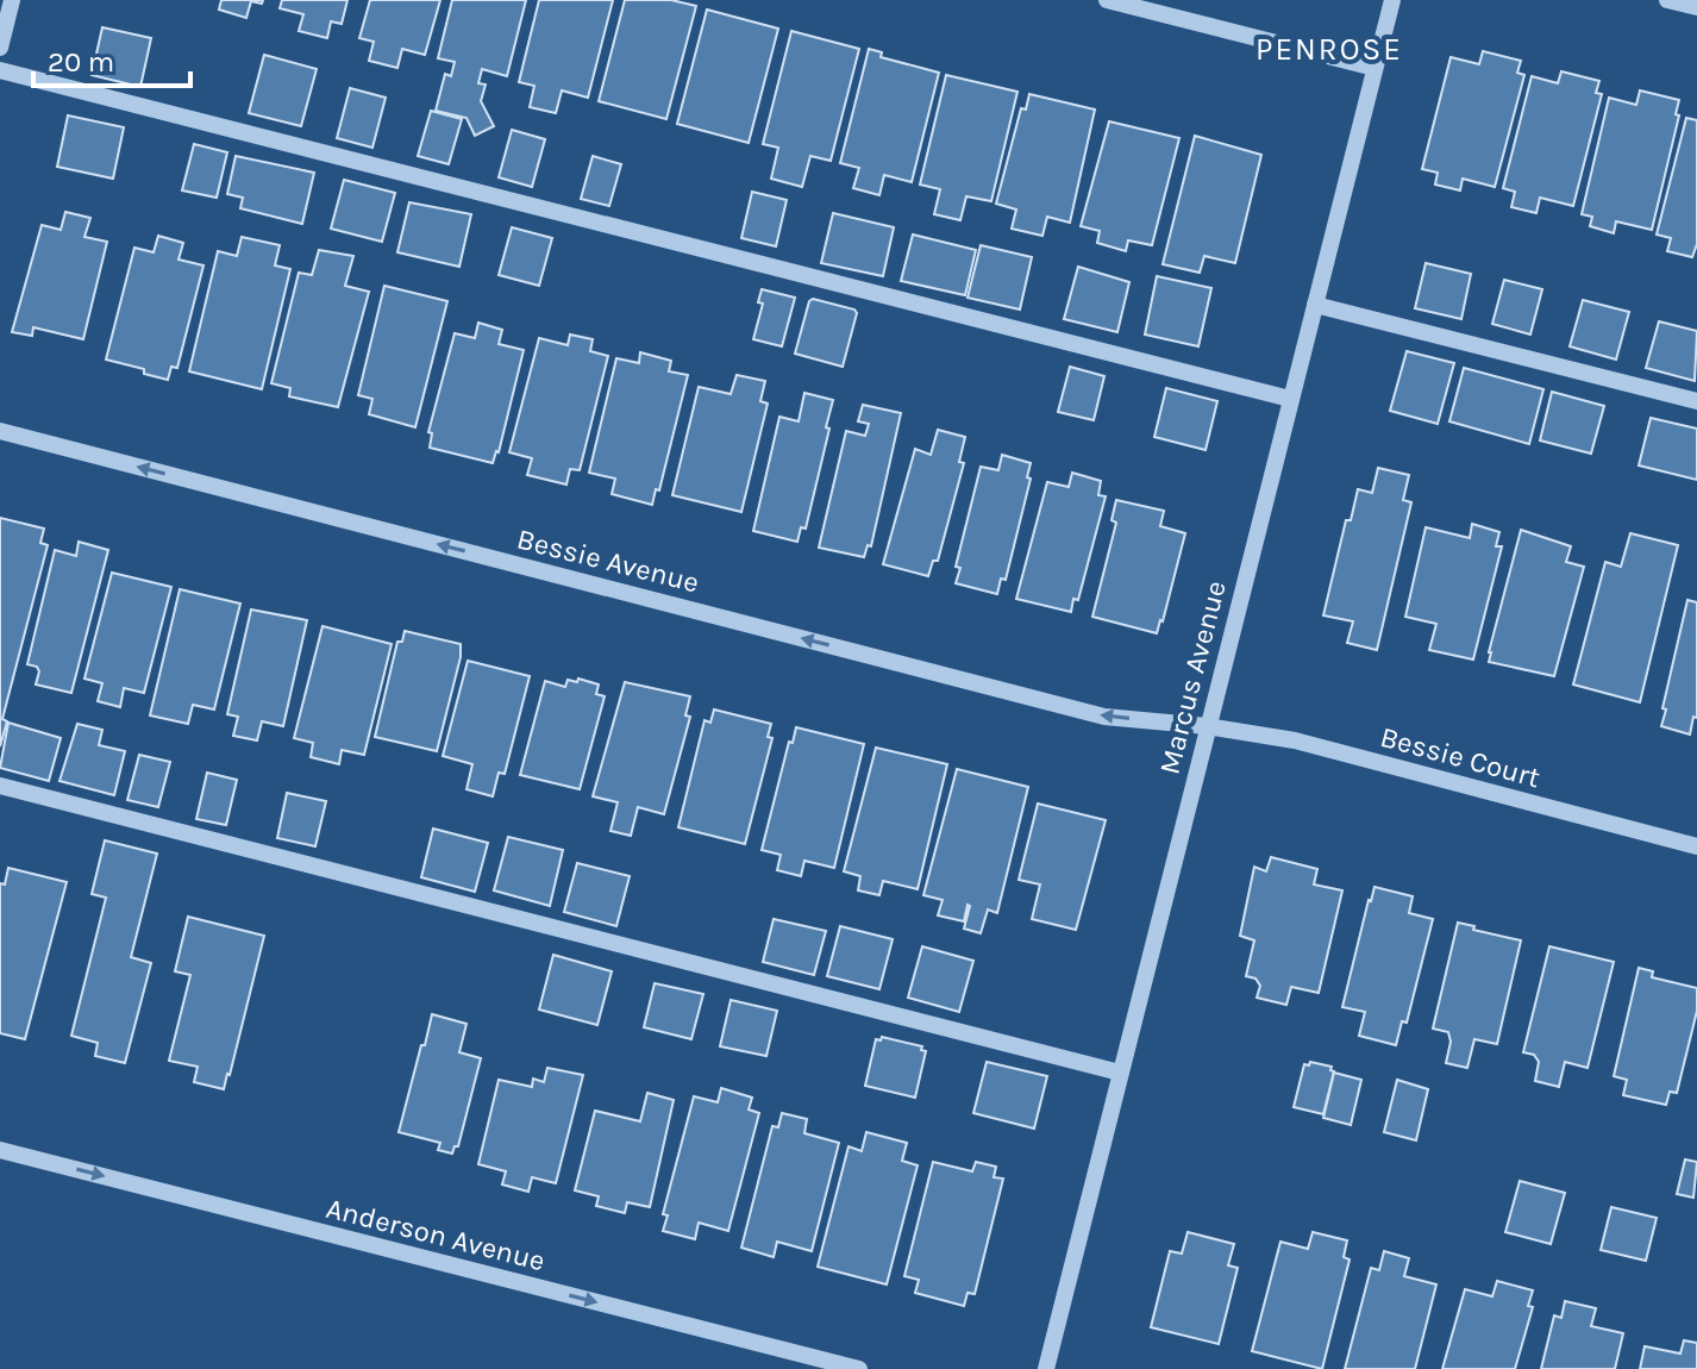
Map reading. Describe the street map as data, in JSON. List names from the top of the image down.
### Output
{
  "streets": {
    "street": [
      "Bessie Avenue",
      "Marcus Avenue",
      "Bessie Court",
      "Anderson Avenue"
    ]
  },
  "crossings": [
    ["Bessie Avenue", "Marcus Avenue"],
    ["Bessie Avenue", "Bessie Court"],
    ["Marcus Avenue", "Bessie Court"]
  ],
  "one_way": ["Bessie Avenue", "Anderson Avenue"],
  "districts": ["PENROSE"],
  "scale_bar": "20 m"
}
